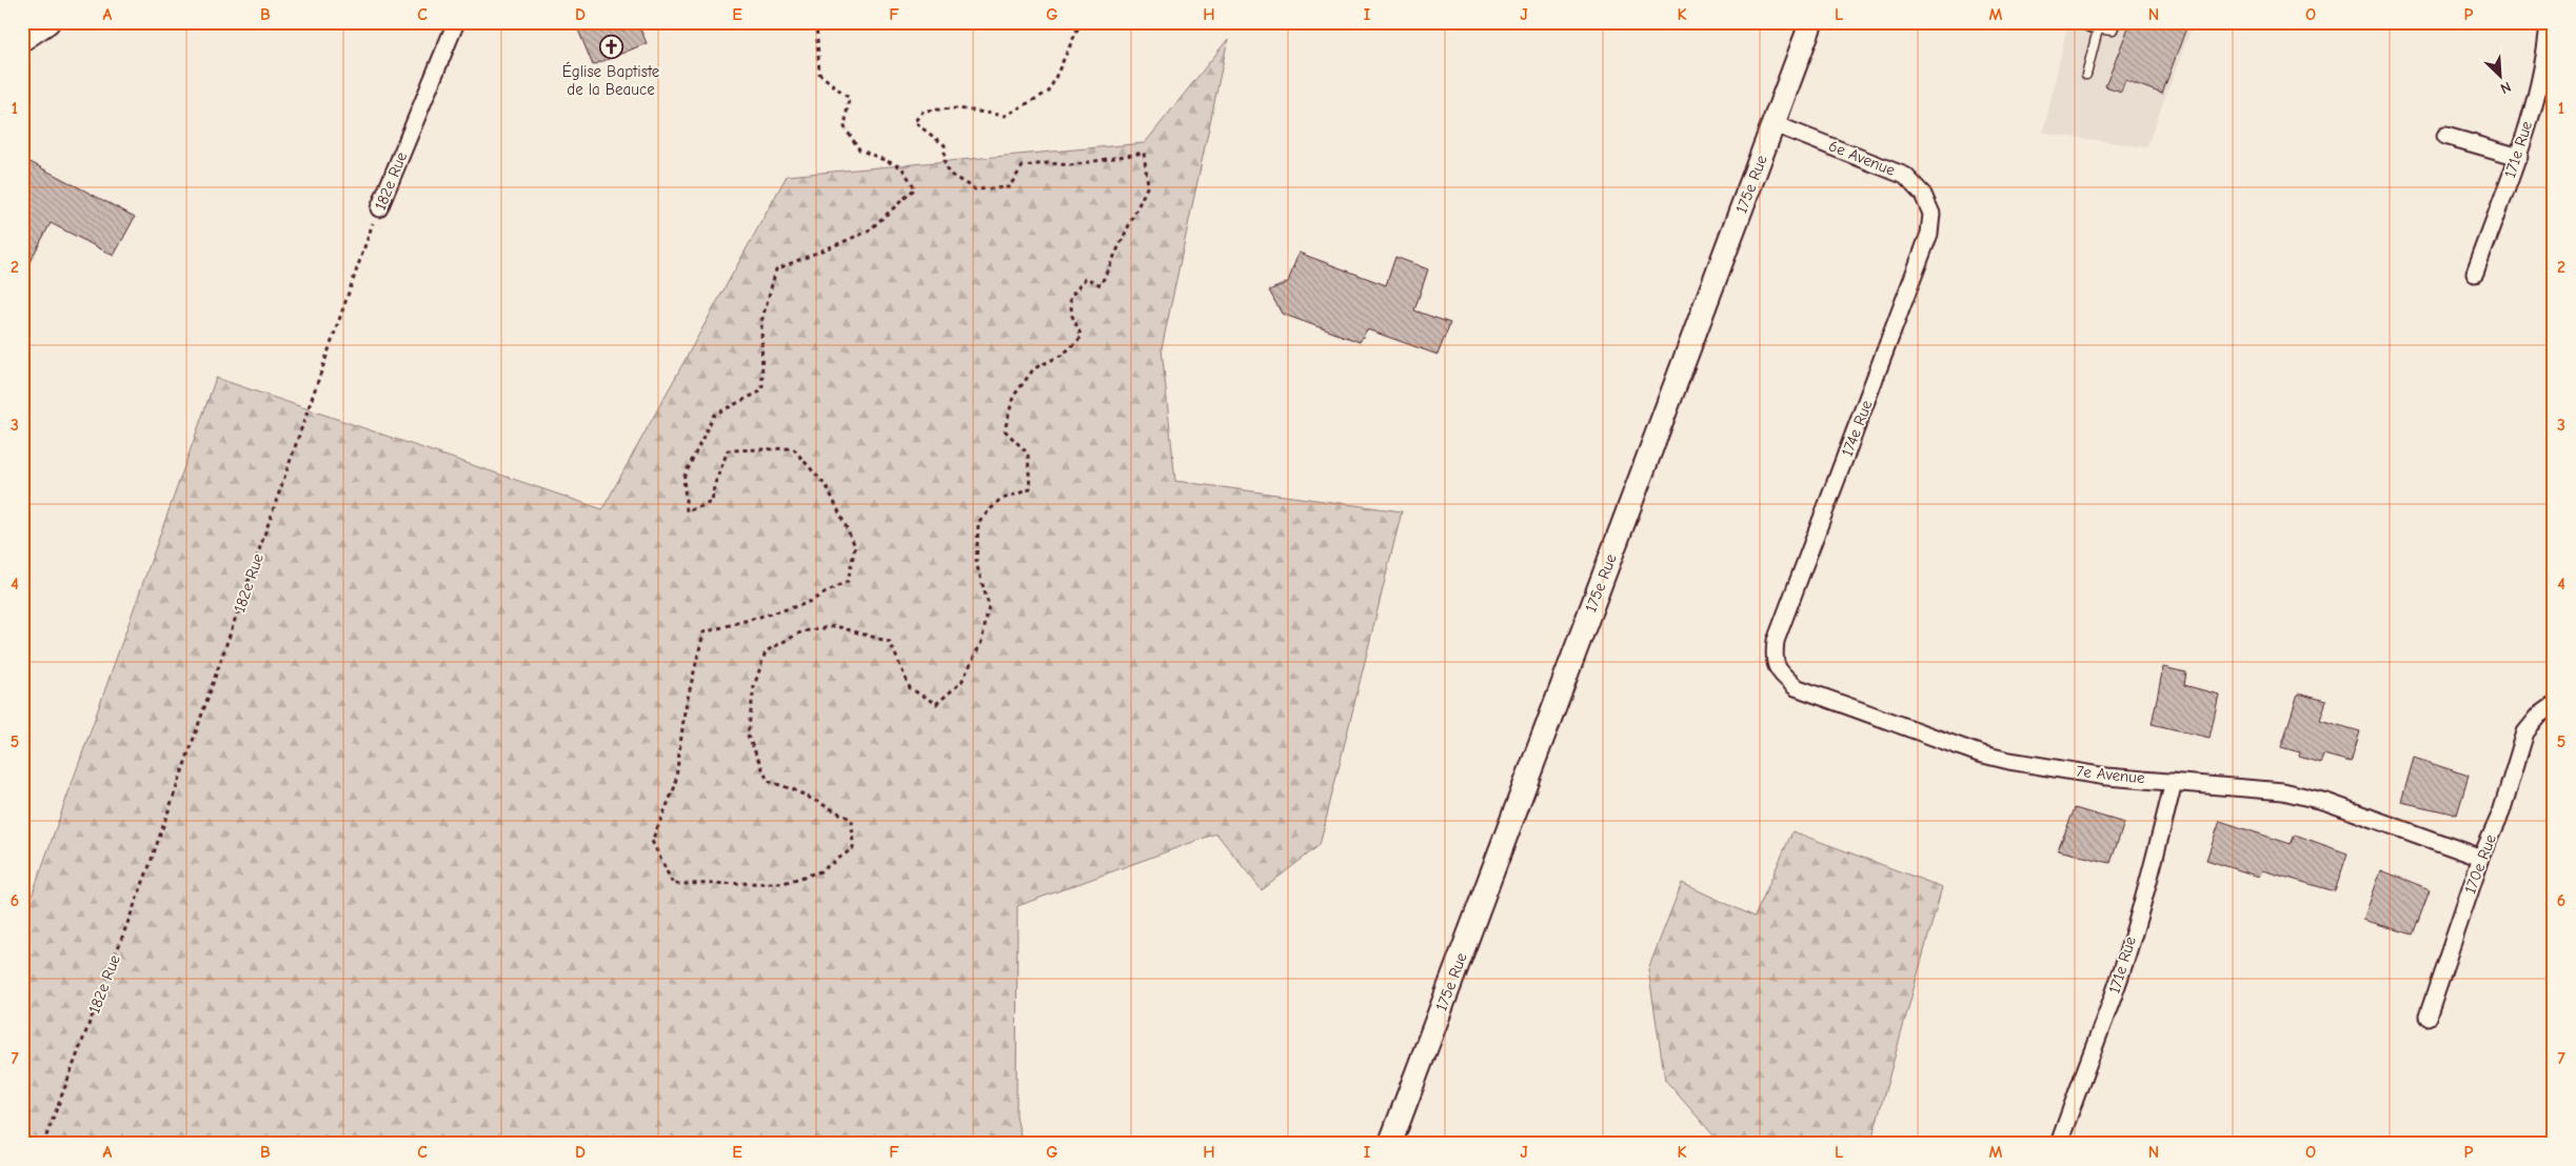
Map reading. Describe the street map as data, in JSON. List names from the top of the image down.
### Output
{
  "streets": {
    "street": [
      "171e Rue",
      "6e Avenue",
      "182e Rue",
      "175e Rue",
      "174e Rue",
      "7e Avenue",
      "170e Rue"
    ]
  },
  "crossings": [
    ["171e Rue", "7e Avenue"],
    ["6e Avenue", "175e Rue"],
    ["6e Avenue", "174e Rue"],
    ["174e Rue", "7e Avenue"],
    ["7e Avenue", "170e Rue"]
  ],
  "places": {
    "church": ["Église Baptiste de la Beauce"]
  },
  "north": "bottom right",
  "grid": {
    "columns": [
      "A",
      "B",
      "C",
      "D",
      "E",
      "F",
      "G",
      "H",
      "I",
      "J",
      "K",
      "L",
      "M",
      "N",
      "O",
      "P"
    ],
    "rows": [
      "1",
      "2",
      "3",
      "4",
      "5",
      "6",
      "7"
    ]
  }
}
